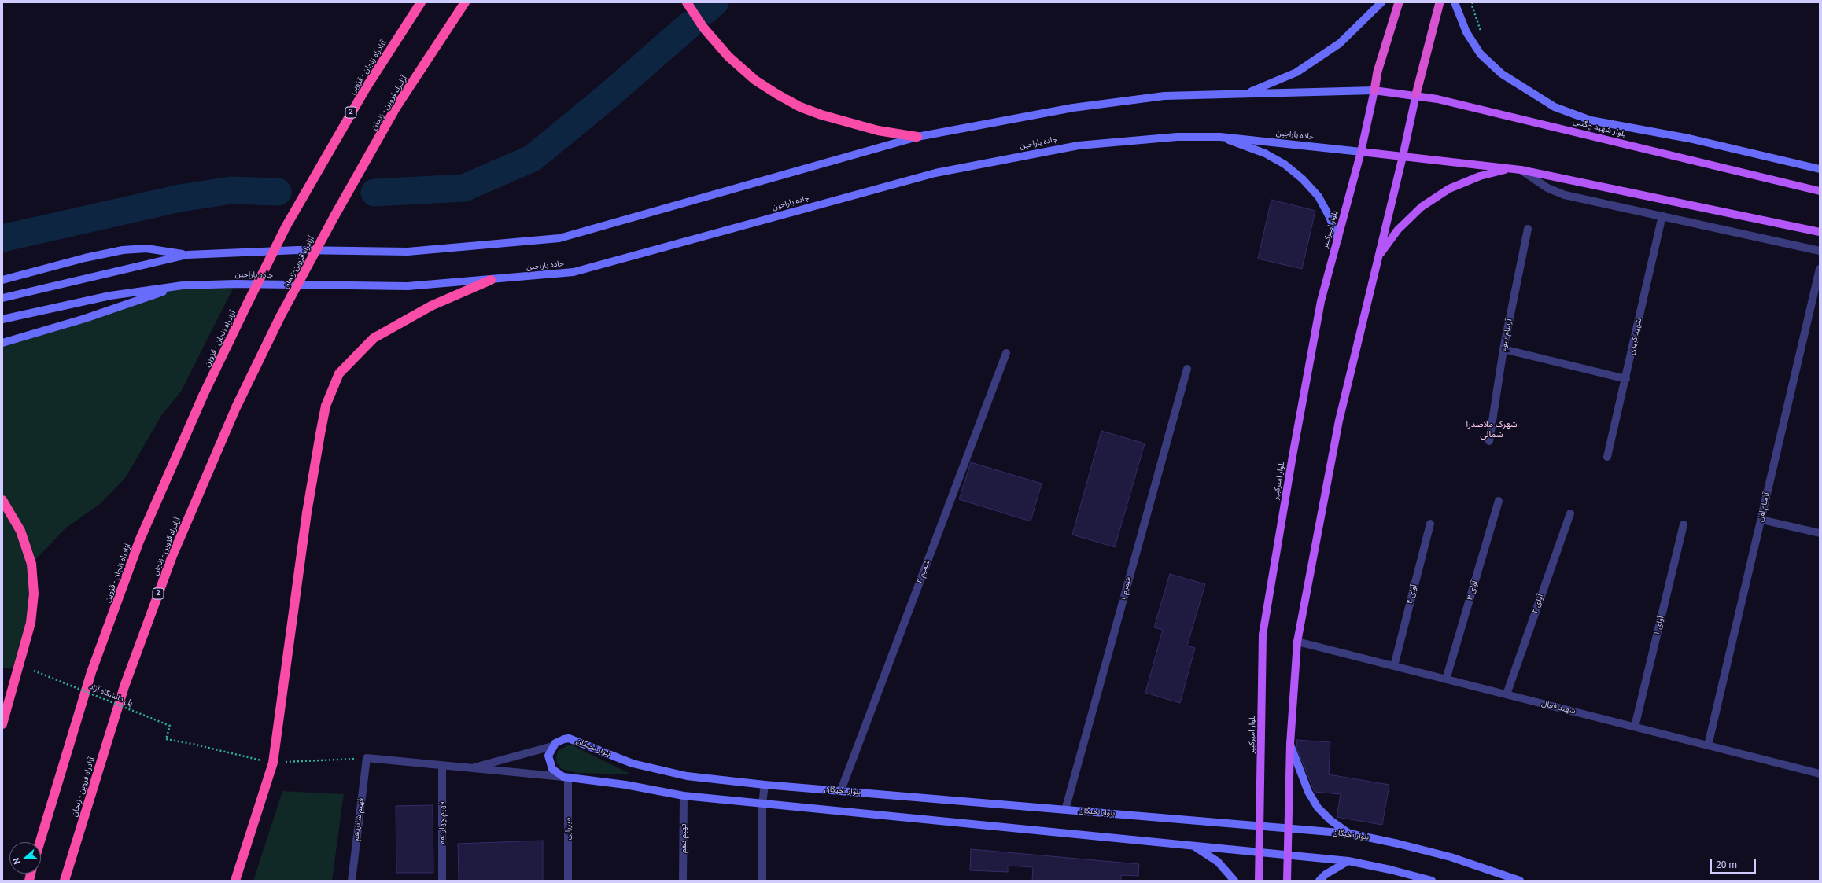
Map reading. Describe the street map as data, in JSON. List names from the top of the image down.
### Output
{
  "streets": {
    "highway": [
      "آزادراه زنجان - قزوین",
      "آزادراه قزوین - زنجان",
      "2",
      "آزادراه قزوین-زنجان"
    ],
    "main road": [
      "بلوار شهید چگینی",
      "جاده باراجین",
      "بلوار امیرکبیر",
      "بلوار نخبگان"
    ],
    "street": [
      "آرسام سوم",
      "شهید کبیری",
      "آرسام اول",
      "شمیم ۲",
      "شمیم ۱",
      "آوای ۳",
      "آوای ۴",
      "آوای ۲",
      "آوای ۱",
      "شهید فعال",
      "فهیم شانزدهم",
      "فهیم چهاردهم",
      "میرزایی",
      "فهیم دهم"
    ],
    "path": ["پل دانشگاه آزاد"]
  },
  "crossings": [
    ["آزادراه قزوین - زنجان", "آزادراه قزوین-زنجان"],
    ["بلوار شهید چگینی", "بلوار امیرکبیر"],
    ["جاده باراجین", "بلوار امیرکبیر"],
    ["بلوار امیرکبیر", "بلوار نخبگان"],
    ["آرسام اول", "شهید فعال"],
    ["شمیم ۲", "بلوار نخبگان"],
    ["شمیم ۱", "بلوار نخبگان"],
    ["آوای ۳", "شهید فعال"],
    ["آوای ۴", "شهید فعال"],
    ["آوای ۲", "شهید فعال"],
    ["آوای ۱", "شهید فعال"],
    ["فهیم شانزدهم", "فهیم چهاردهم"]
  ],
  "districts": ["شهرک ملاصدرا شمالی"],
  "scale_bar": "20 m",
  "north": "left"
}
